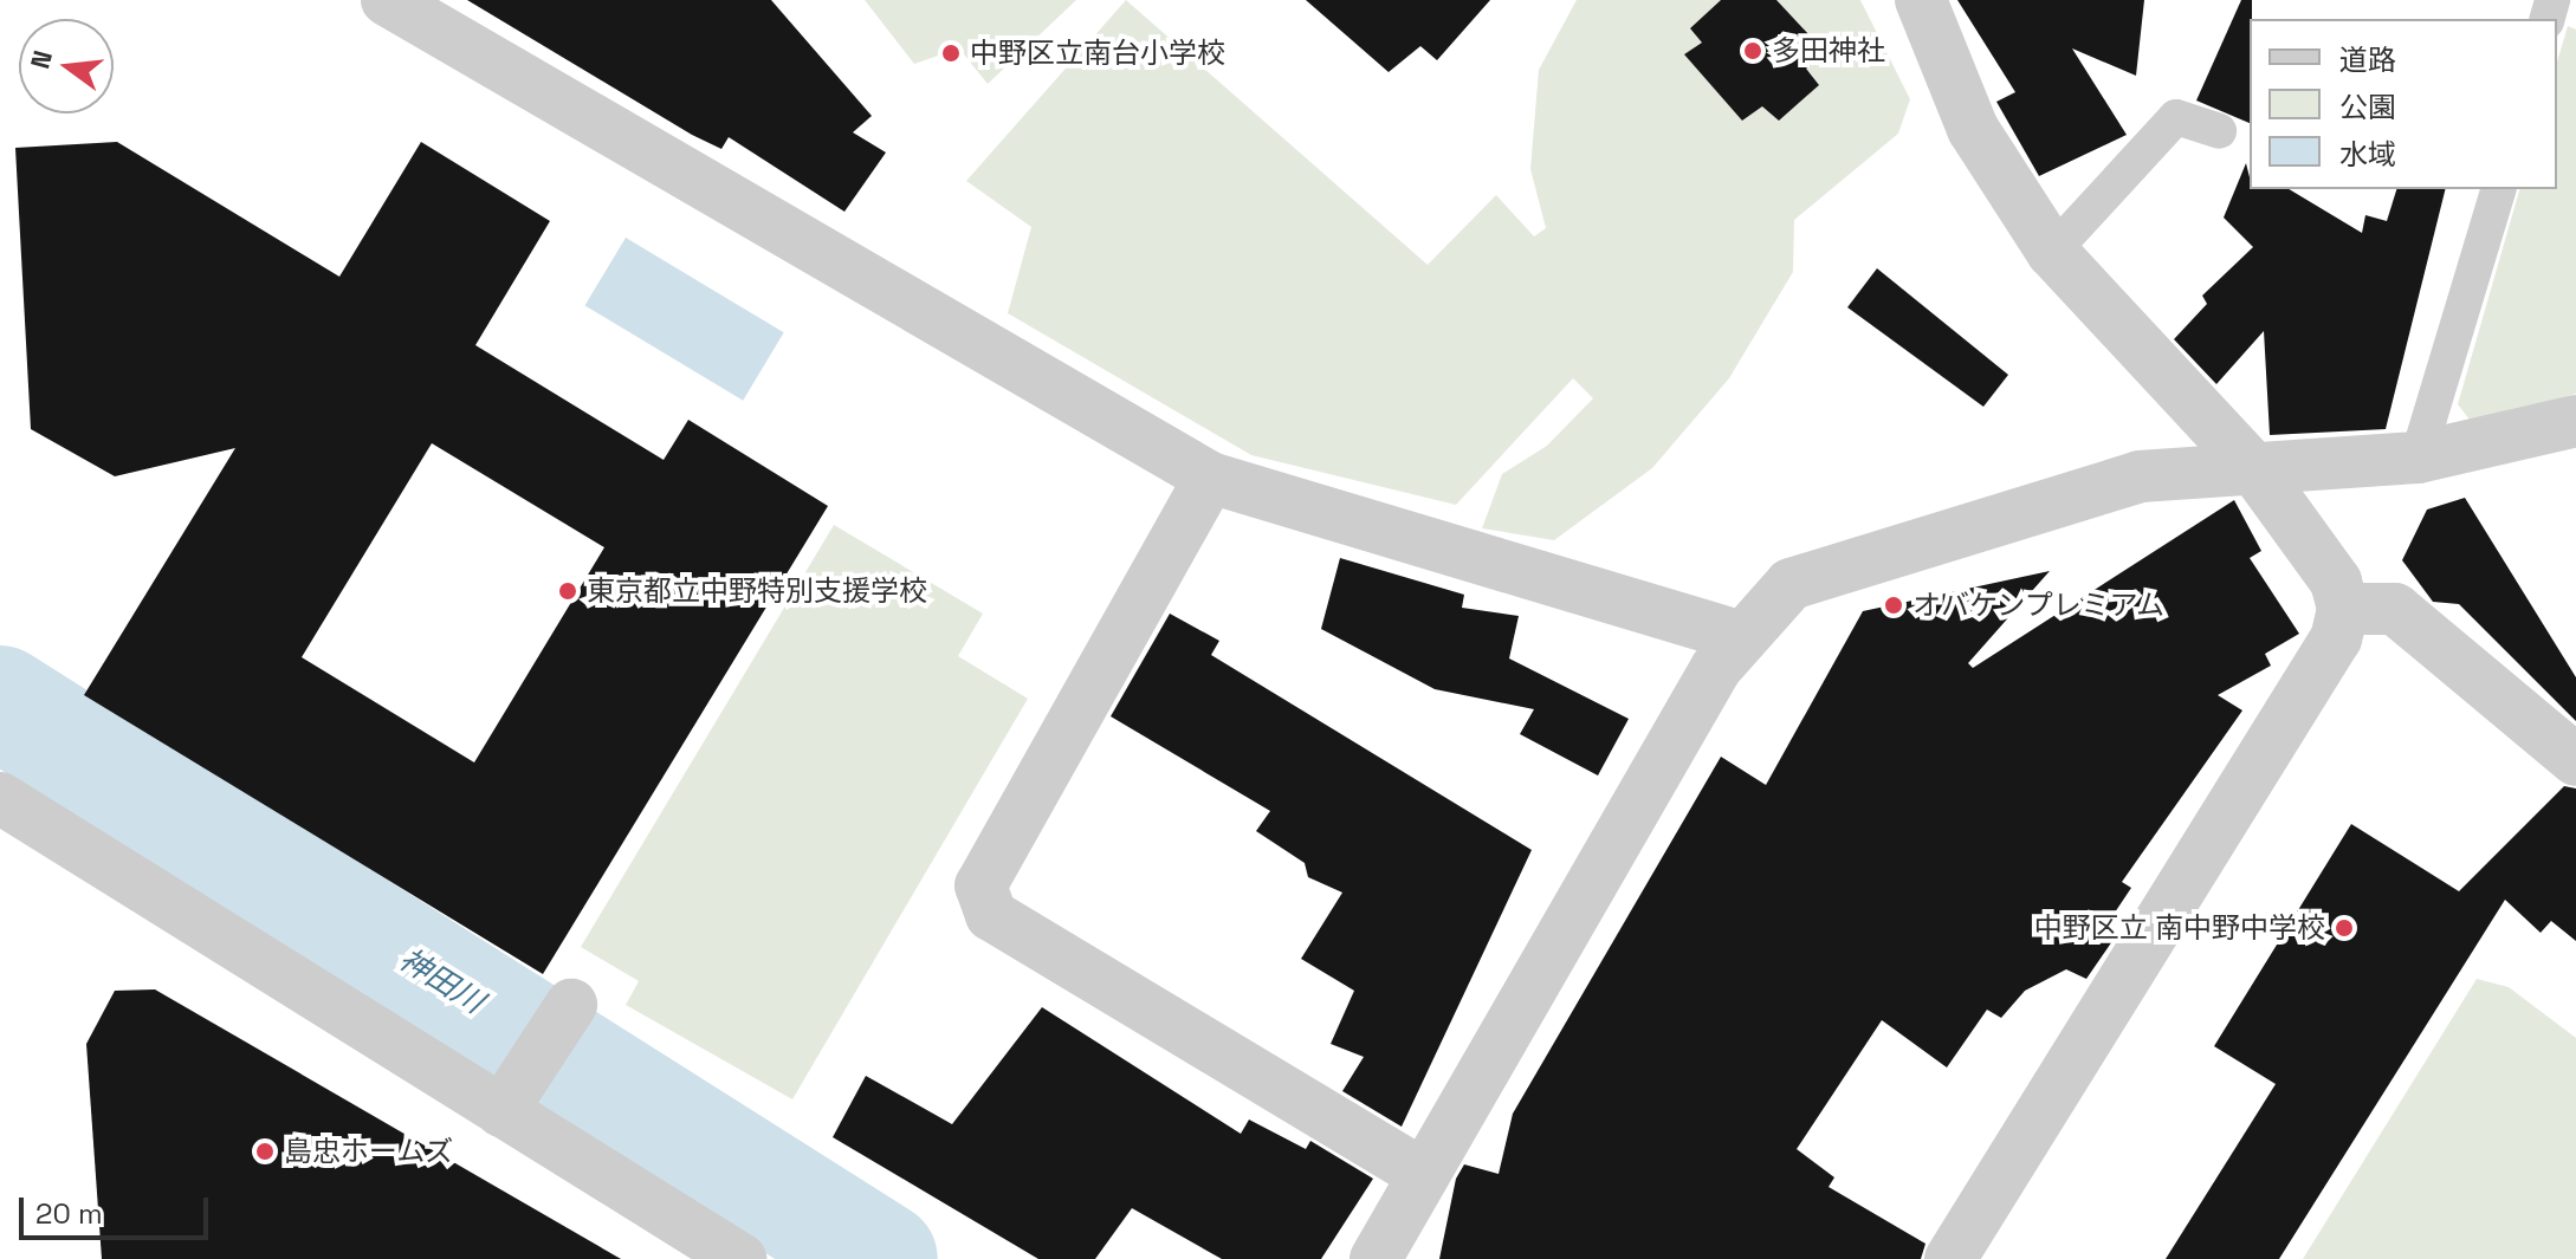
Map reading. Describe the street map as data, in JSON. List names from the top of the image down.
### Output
{
  "water": ["神田川"],
  "places": [
    "多田神社",
    "中野区立南台小学校",
    "東京都立中野特別支援学校",
    "オバケンプレミアム",
    "中野区立 南中野中学校",
    "島忠ホームズ"
  ],
  "legend": ["道路", "公園", "水域"],
  "scale_bar": "20 m",
  "north": "left"
}
